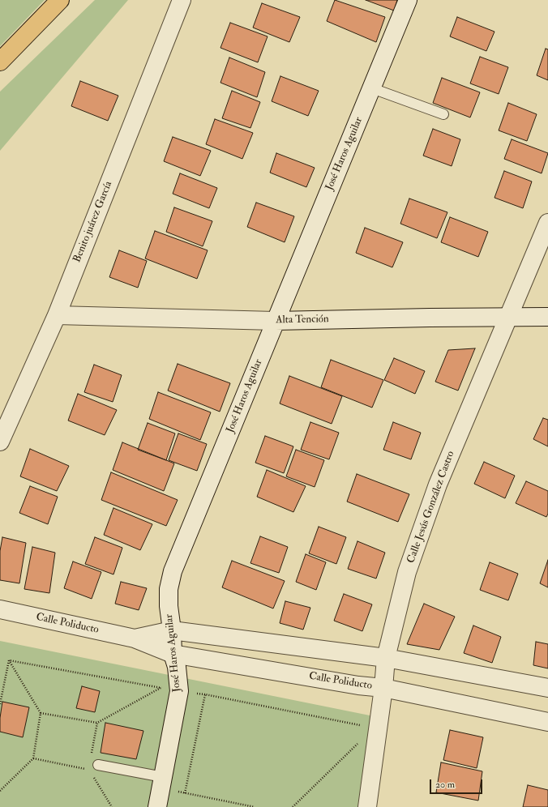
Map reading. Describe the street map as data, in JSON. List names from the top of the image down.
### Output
{
  "streets": {
    "street": [
      "José Haros Aguilar",
      "Benito juárez García",
      "Alta Tención",
      "Calle Jesús González Castro",
      "Calle Poliducto"
    ]
  },
  "crossings": [
    ["José Haros Aguilar", "Alta Tención"],
    ["José Haros Aguilar", "Calle Poliducto"],
    ["Benito juárez García", "Alta Tención"],
    ["Alta Tención", "Calle Jesús González Castro"],
    ["Calle Jesús González Castro", "Calle Poliducto"]
  ],
  "scale_bar": "20 m"
}
